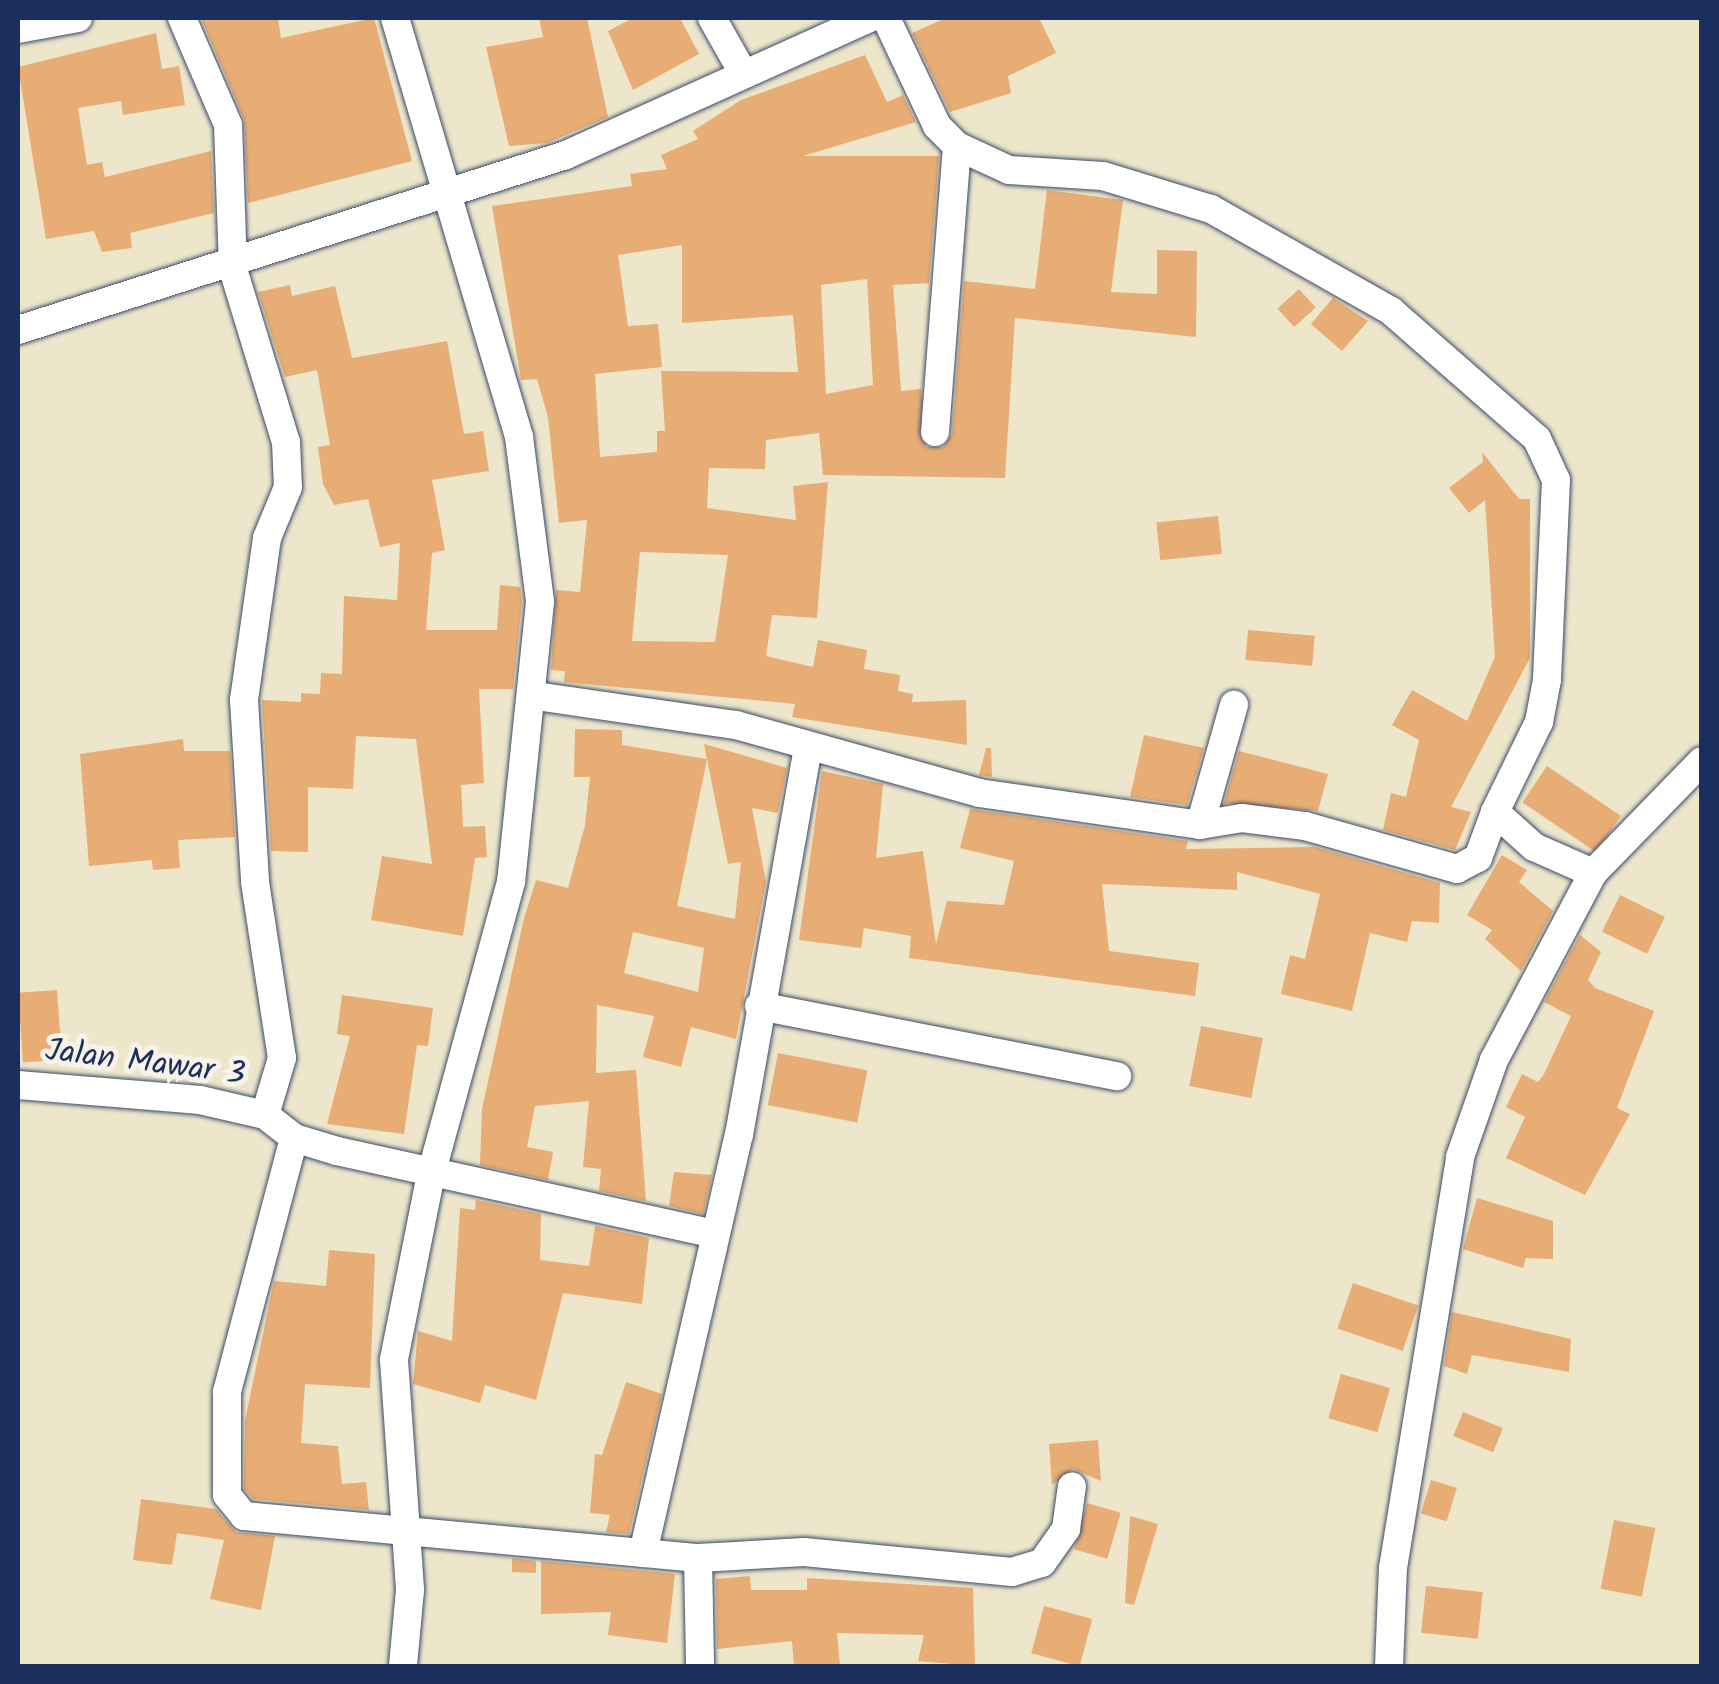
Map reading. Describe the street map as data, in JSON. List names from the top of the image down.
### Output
{
  "streets": {
    "street": ["Jalan Mawar 3"]
  }
}
